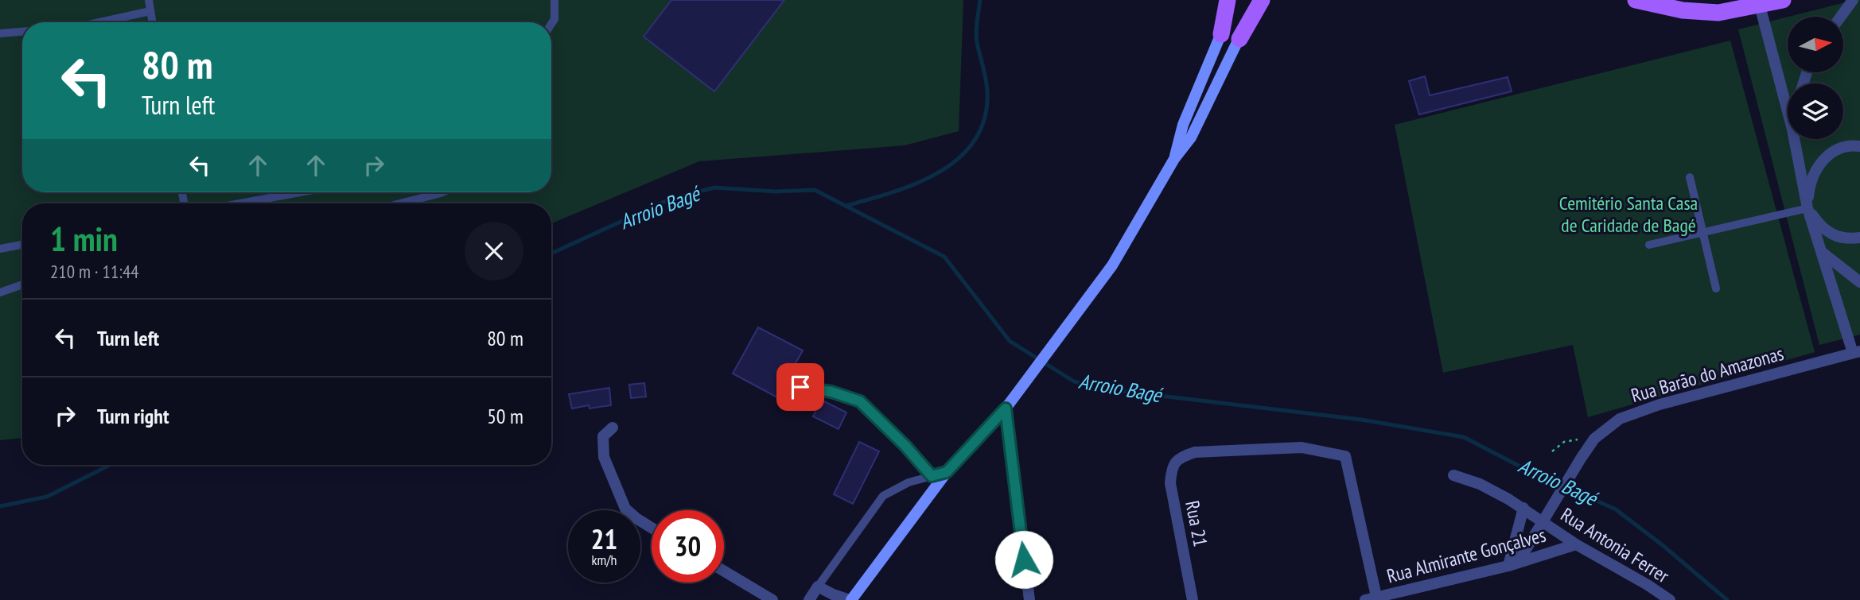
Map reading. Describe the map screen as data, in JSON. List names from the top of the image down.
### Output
{
  "streets": {
    "street": [
      "Rua Barão do Amazonas",
      "Rua 21",
      "Rua Antonia Ferrer",
      "Rua Almirante Gonçalves"
    ]
  },
  "crossings": [
    ["Rua Barão do Amazonas", "Rua Antonia Ferrer"],
    ["Rua Barão do Amazonas", "Rua Almirante Gonçalves"],
    ["Rua 21", "Rua Almirante Gonçalves"],
    ["Rua Antonia Ferrer", "Rua Almirante Gonçalves"]
  ],
  "water": ["Arroio Bagé"],
  "parks": ["Cemitério Santa Casa de Caridade de Bagé"],
  "north": "right",
  "page": {
    "turn": ["80 m", "Turn left"],
    "heading": ["1 min", "210 m · 11:44"],
    "list": [
      {
        "name": "Turn left",
        "value": "80 m"
      },
      {
        "name": "Turn right",
        "value": "50 m"
      }
    ],
    "speed": "21 km/h",
    "limit": "30"
  }
}
